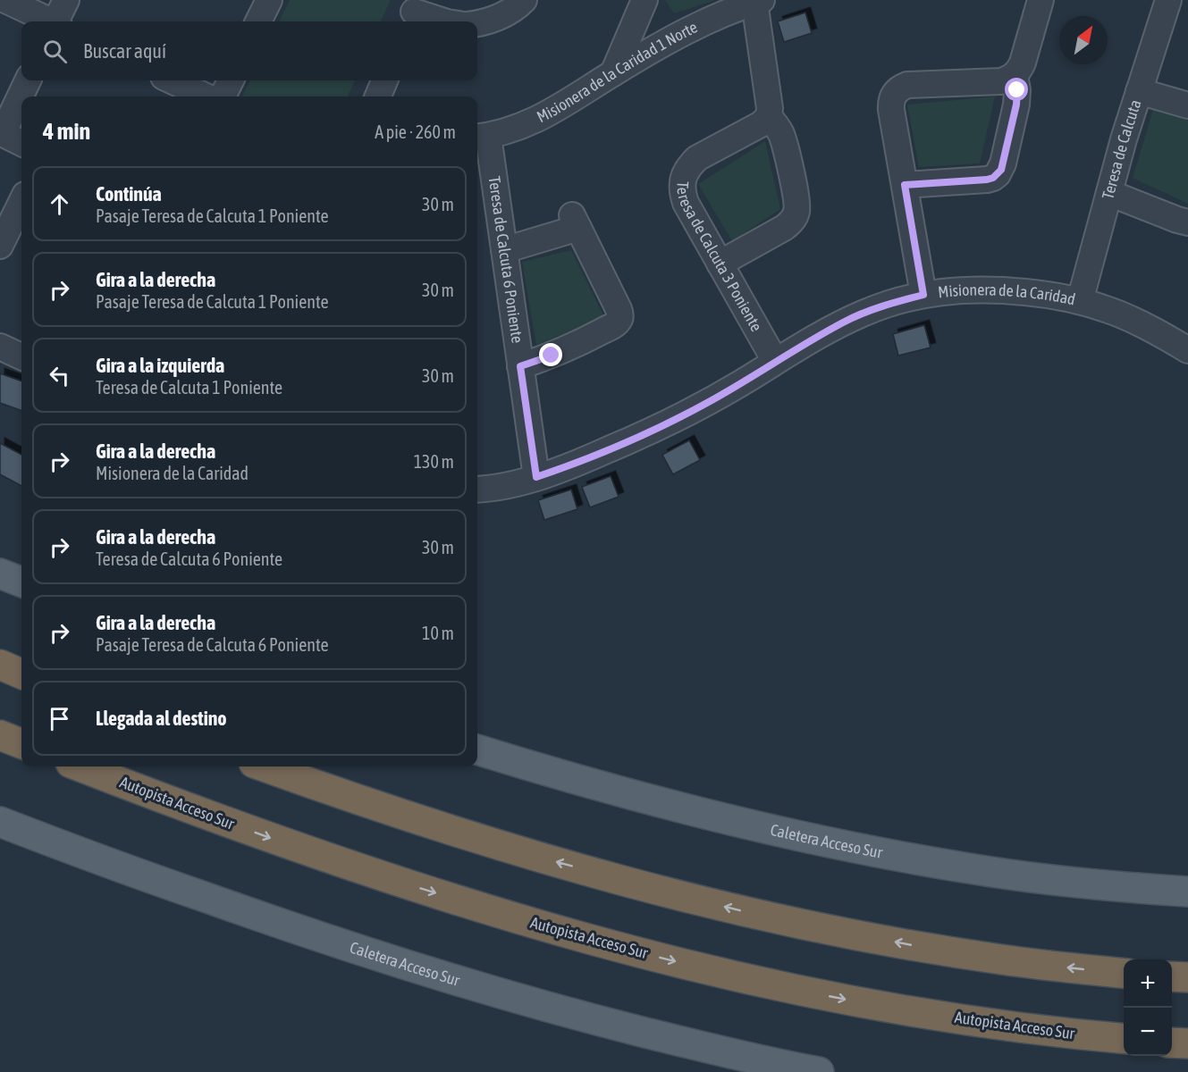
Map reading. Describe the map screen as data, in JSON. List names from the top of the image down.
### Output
{
  "streets": {
    "highway": ["Autopista Acceso Sur"],
    "main road": ["Caletera Acceso Sur"],
    "street": [
      "Misionera de la Caridad 1 Norte",
      "Teresa de Calcuta",
      "Teresa de Calcuta 3 Poniente",
      "Teresa de Calcuta 6 Poniente",
      "Misionera de la Caridad"
    ]
  },
  "crossings": [
    ["Misionera de la Caridad 1 Norte", "Teresa de Calcuta 6 Poniente"],
    ["Teresa de Calcuta", "Misionera de la Caridad"],
    ["Teresa de Calcuta 3 Poniente", "Misionera de la Caridad"],
    ["Teresa de Calcuta 6 Poniente", "Misionera de la Caridad"]
  ],
  "north": "top right",
  "page": {
    "search": "Buscar aquí",
    "heading": ["4 min", "A pie · 260 m"],
    "list": [
      ["Continúa", "Pasaje Teresa de Calcuta 1 Poniente", "30 m"],
      ["Gira a la derecha", "Pasaje Teresa de Calcuta 1 Poniente", "30 m"],
      ["Gira a la izquierda", "Teresa de Calcuta 1 Poniente", "30 m"],
      ["Gira a la derecha", "Misionera de la Caridad", "130 m"],
      ["Gira a la derecha", "Teresa de Calcuta 6 Poniente", "30 m"],
      ["Gira a la derecha", "Pasaje Teresa de Calcuta 6 Poniente", "10 m"],
      "Llegada al destino"
    ],
    "map_buttons": ["+", "−"]
  }
}
